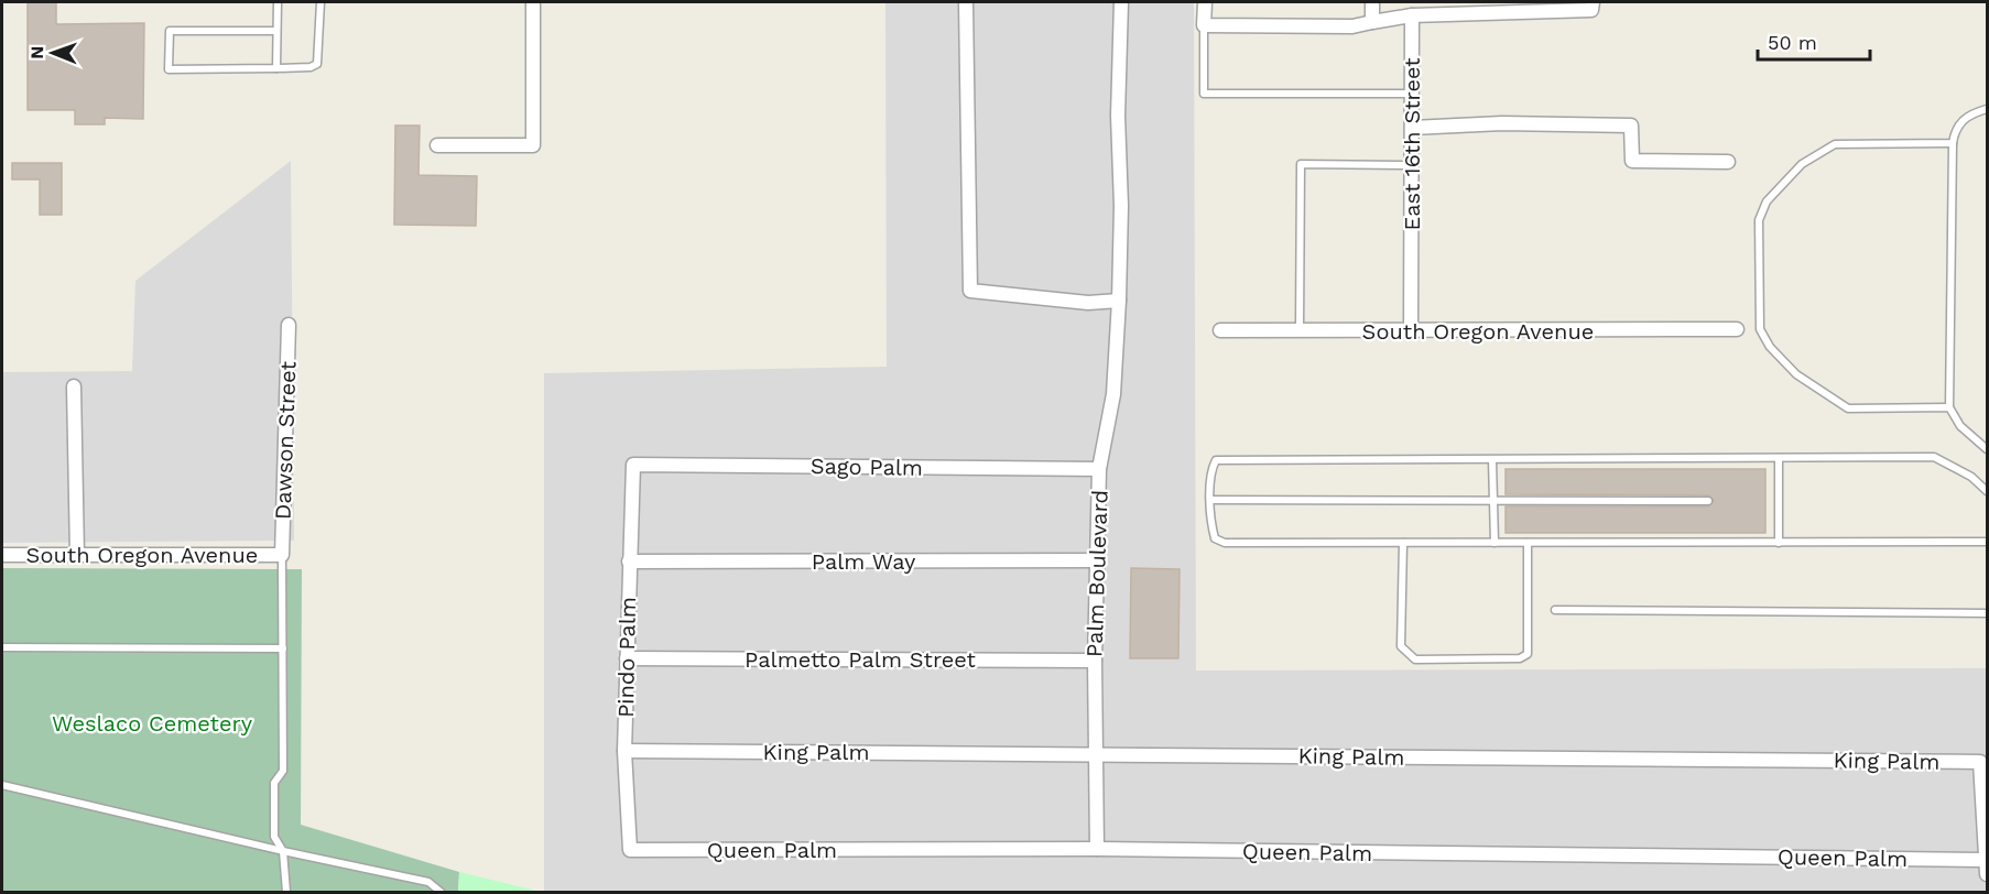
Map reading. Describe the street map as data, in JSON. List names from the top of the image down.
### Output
{
  "streets": {
    "street": [
      "East 16th Street",
      "South Oregon Avenue",
      "Dawson Street",
      "Sago Palm",
      "Palm Way",
      "Palm Boulevard",
      "Pindo Palm",
      "Palmetto Palm Street",
      "King Palm",
      "Queen Palm"
    ]
  },
  "crossings": [
    ["East 16th Street", "South Oregon Avenue"],
    ["South Oregon Avenue", "Dawson Street"],
    ["Sago Palm", "Palm Boulevard"],
    ["Sago Palm", "Pindo Palm"],
    ["Palm Way", "Palm Boulevard"],
    ["Palm Way", "Pindo Palm"],
    ["Palm Boulevard", "Palmetto Palm Street"],
    ["Palm Boulevard", "King Palm"],
    ["Palm Boulevard", "Queen Palm"],
    ["Pindo Palm", "Palmetto Palm Street"],
    ["Pindo Palm", "King Palm"],
    ["Pindo Palm", "Queen Palm"],
    ["King Palm", "Queen Palm"]
  ],
  "parks": ["Weslaco Cemetery"],
  "scale_bar": "50 m",
  "north": "left"
}
